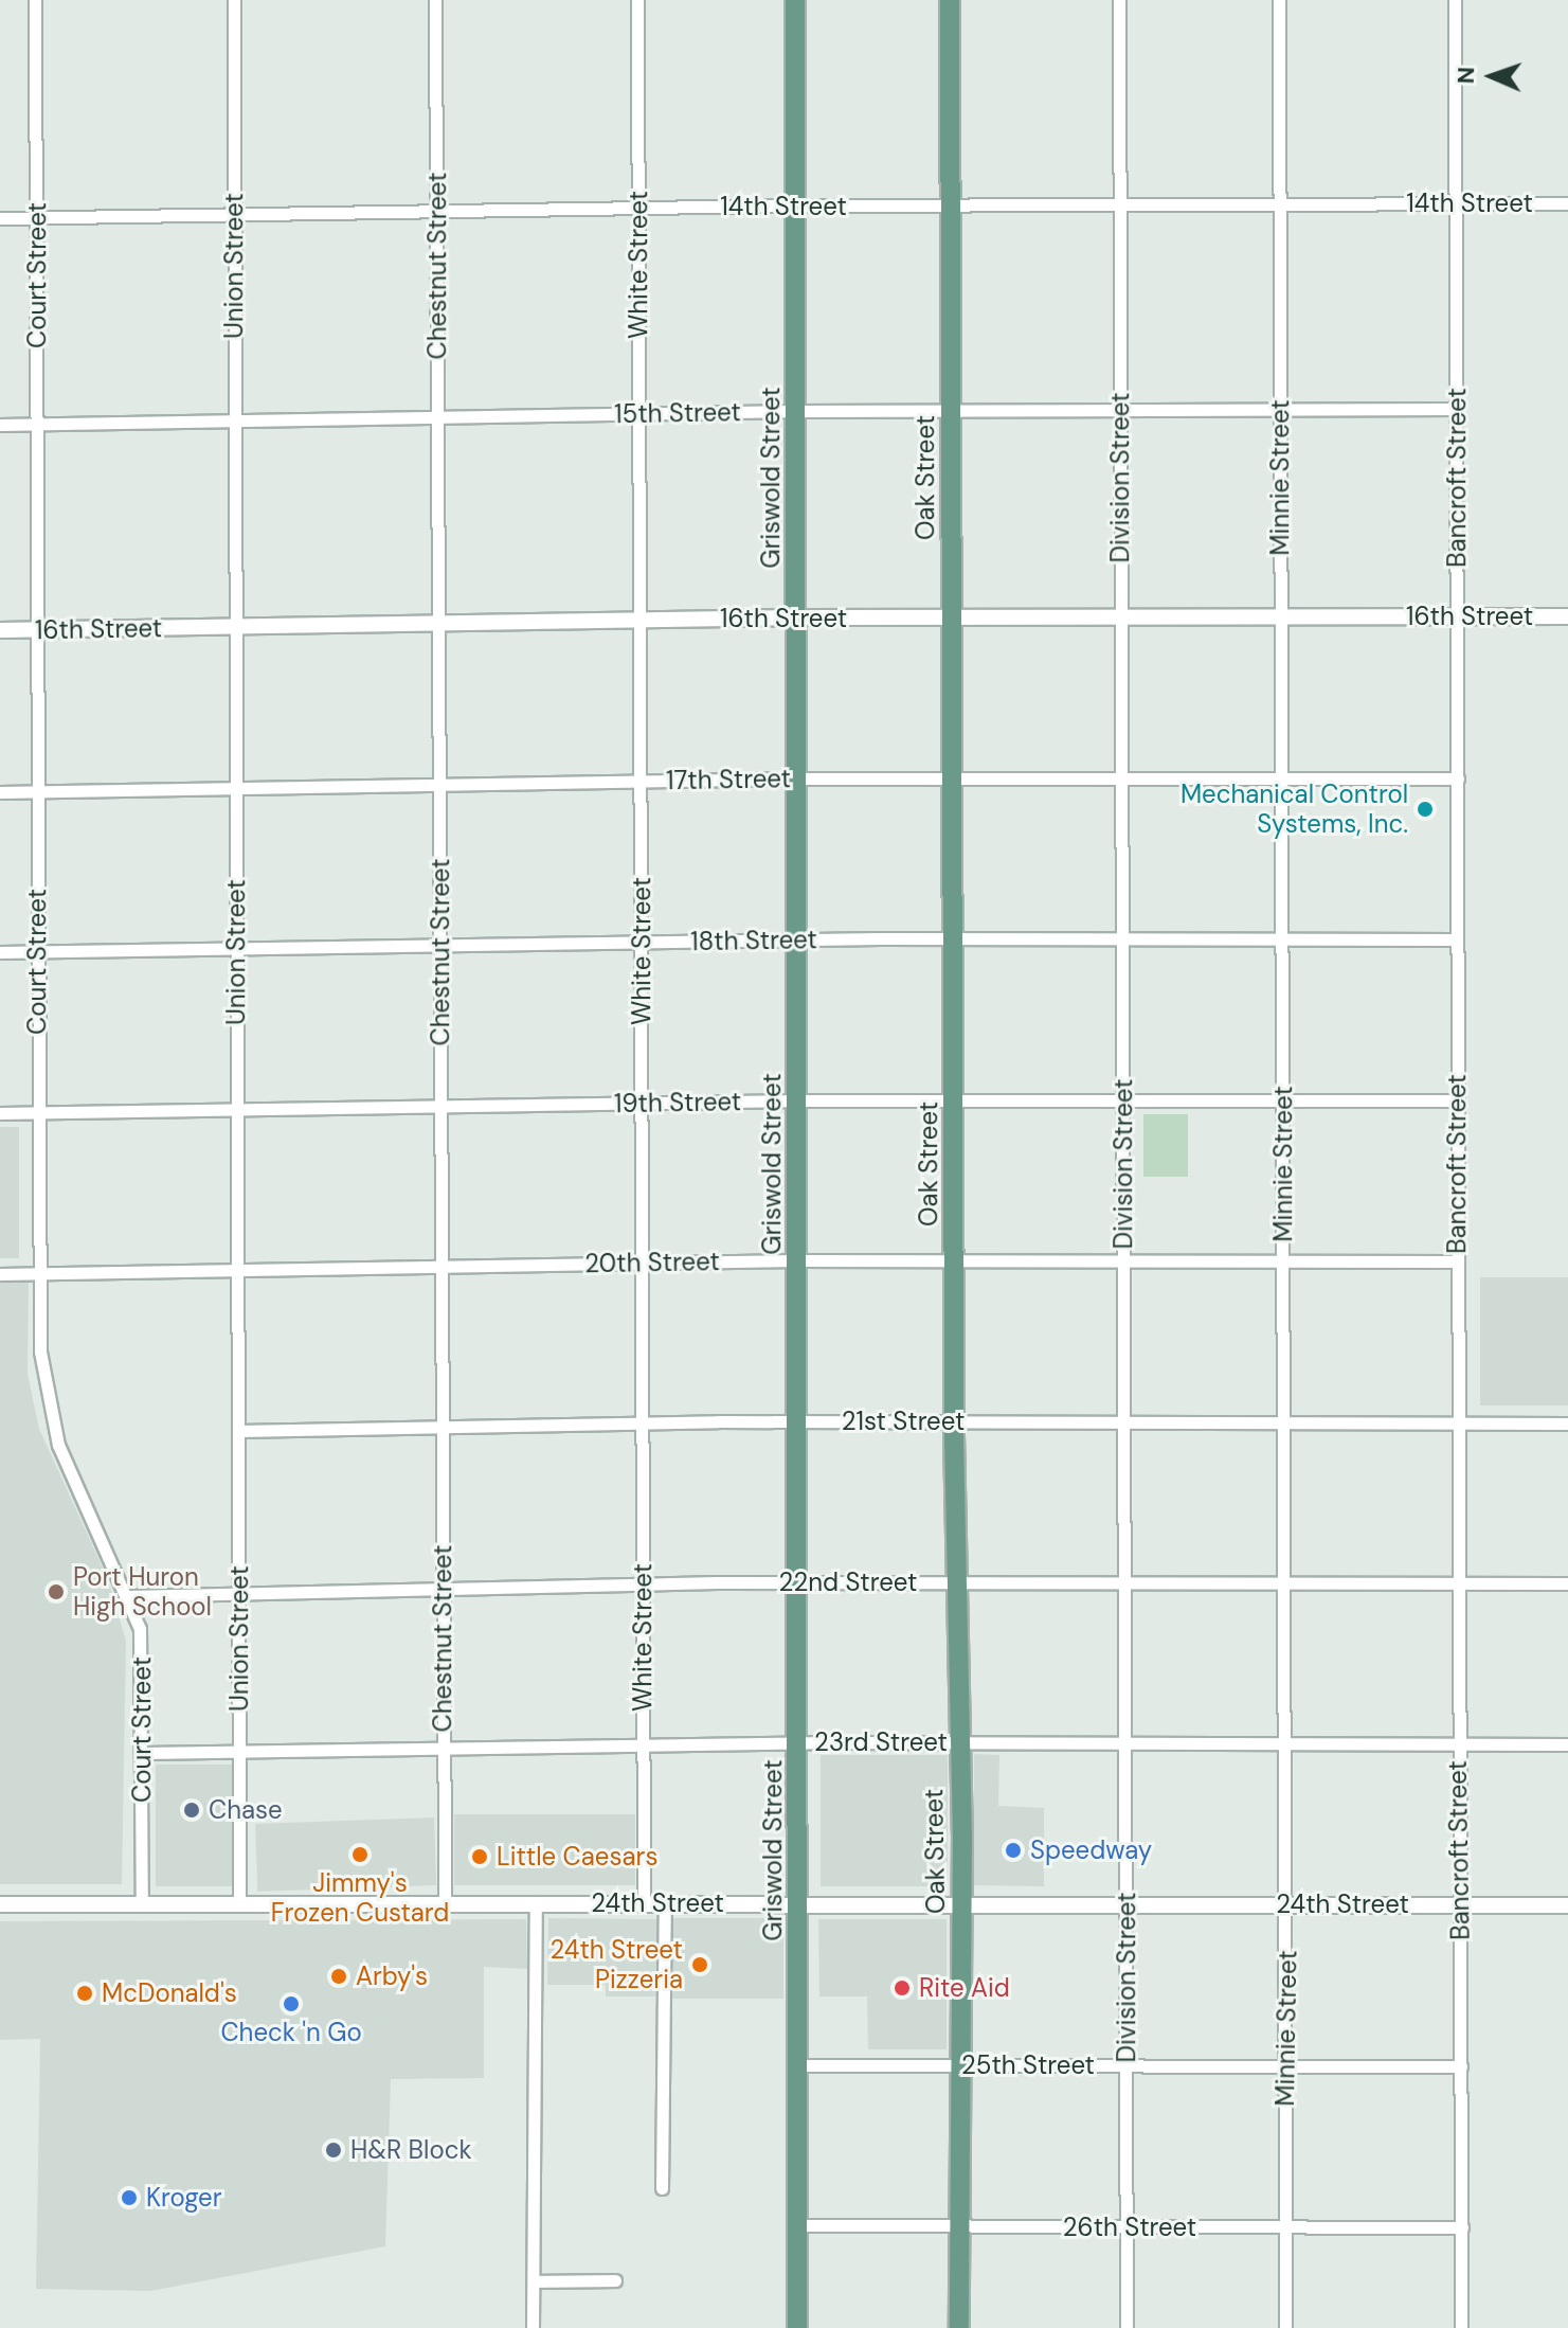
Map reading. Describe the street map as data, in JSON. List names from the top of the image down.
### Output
{
  "streets": {
    "main road": ["Griswold Street", "Oak Street"],
    "street": [
      "14th Street",
      "White Street",
      "Union Street",
      "Chestnut Street",
      "Court Street",
      "15th Street",
      "Division Street",
      "Minnie Street",
      "Bancroft Street",
      "16th Street",
      "17th Street",
      "18th Street",
      "19th Street",
      "20th Street",
      "21st Street",
      "22nd Street",
      "23rd Street",
      "24th Street",
      "25th Street",
      "26th Street"
    ]
  },
  "crossings": [
    ["14th Street", "White Street"],
    ["14th Street", "Union Street"],
    ["14th Street", "Chestnut Street"],
    ["14th Street", "Court Street"],
    ["14th Street", "Griswold Street"],
    ["14th Street", "Oak Street"],
    ["14th Street", "Division Street"],
    ["14th Street", "Minnie Street"],
    ["14th Street", "Bancroft Street"],
    ["White Street", "15th Street"],
    ["White Street", "16th Street"],
    ["White Street", "17th Street"],
    ["White Street", "18th Street"],
    ["White Street", "19th Street"],
    ["White Street", "20th Street"],
    ["White Street", "21st Street"],
    ["White Street", "22nd Street"],
    ["White Street", "23rd Street"],
    ["White Street", "24th Street"],
    ["Union Street", "15th Street"],
    ["Union Street", "16th Street"],
    ["Union Street", "17th Street"],
    ["Union Street", "18th Street"],
    ["Union Street", "19th Street"],
    ["Union Street", "20th Street"],
    ["Union Street", "21st Street"],
    ["Union Street", "22nd Street"],
    ["Union Street", "23rd Street"],
    ["Union Street", "24th Street"],
    ["Chestnut Street", "15th Street"],
    ["Chestnut Street", "16th Street"],
    ["Chestnut Street", "17th Street"],
    ["Chestnut Street", "18th Street"],
    ["Chestnut Street", "19th Street"],
    ["Chestnut Street", "20th Street"],
    ["Chestnut Street", "21st Street"],
    ["Chestnut Street", "22nd Street"],
    ["Chestnut Street", "23rd Street"],
    ["Chestnut Street", "24th Street"],
    ["Court Street", "15th Street"],
    ["Court Street", "16th Street"],
    ["Court Street", "17th Street"],
    ["Court Street", "18th Street"],
    ["Court Street", "19th Street"],
    ["Court Street", "20th Street"],
    ["Court Street", "22nd Street"],
    ["Court Street", "23rd Street"],
    ["Court Street", "24th Street"],
    ["15th Street", "Griswold Street"],
    ["15th Street", "Oak Street"],
    ["15th Street", "Division Street"],
    ["15th Street", "Minnie Street"],
    ["15th Street", "Bancroft Street"],
    ["Griswold Street", "16th Street"],
    ["Griswold Street", "17th Street"],
    ["Griswold Street", "18th Street"],
    ["Griswold Street", "19th Street"],
    ["Griswold Street", "20th Street"],
    ["Griswold Street", "21st Street"],
    ["Griswold Street", "22nd Street"],
    ["Griswold Street", "23rd Street"],
    ["Griswold Street", "24th Street"],
    ["Griswold Street", "25th Street"],
    ["Griswold Street", "26th Street"],
    ["Oak Street", "16th Street"],
    ["Oak Street", "17th Street"],
    ["Oak Street", "18th Street"],
    ["Oak Street", "19th Street"],
    ["Oak Street", "20th Street"],
    ["Oak Street", "21st Street"],
    ["Oak Street", "22nd Street"],
    ["Oak Street", "23rd Street"],
    ["Oak Street", "24th Street"],
    ["Oak Street", "25th Street"],
    ["Oak Street", "26th Street"],
    ["Division Street", "16th Street"],
    ["Division Street", "17th Street"],
    ["Division Street", "18th Street"],
    ["Division Street", "19th Street"],
    ["Division Street", "20th Street"],
    ["Division Street", "21st Street"],
    ["Division Street", "22nd Street"],
    ["Division Street", "23rd Street"],
    ["Division Street", "24th Street"],
    ["Division Street", "25th Street"],
    ["Division Street", "26th Street"],
    ["Minnie Street", "16th Street"],
    ["Minnie Street", "17th Street"],
    ["Minnie Street", "18th Street"],
    ["Minnie Street", "19th Street"],
    ["Minnie Street", "20th Street"],
    ["Minnie Street", "21st Street"],
    ["Minnie Street", "22nd Street"],
    ["Minnie Street", "23rd Street"],
    ["Minnie Street", "24th Street"],
    ["Minnie Street", "25th Street"],
    ["Minnie Street", "26th Street"],
    ["Bancroft Street", "16th Street"],
    ["Bancroft Street", "17th Street"],
    ["Bancroft Street", "18th Street"],
    ["Bancroft Street", "19th Street"],
    ["Bancroft Street", "20th Street"],
    ["Bancroft Street", "21st Street"],
    ["Bancroft Street", "22nd Street"],
    ["Bancroft Street", "23rd Street"],
    ["Bancroft Street", "24th Street"],
    ["Bancroft Street", "25th Street"],
    ["Bancroft Street", "26th Street"]
  ],
  "places": [
    "Mechanical Control Systems, Inc.",
    "Port Huron High School",
    "Chase",
    "Speedway",
    "Jimmy's Frozen Custard",
    "Little Caesars",
    "24th Street Pizzeria",
    "Arby's",
    "Rite Aid",
    "McDonald's",
    "Check 'n Go",
    "H&R Block",
    "Kroger"
  ],
  "north": "left"
}
